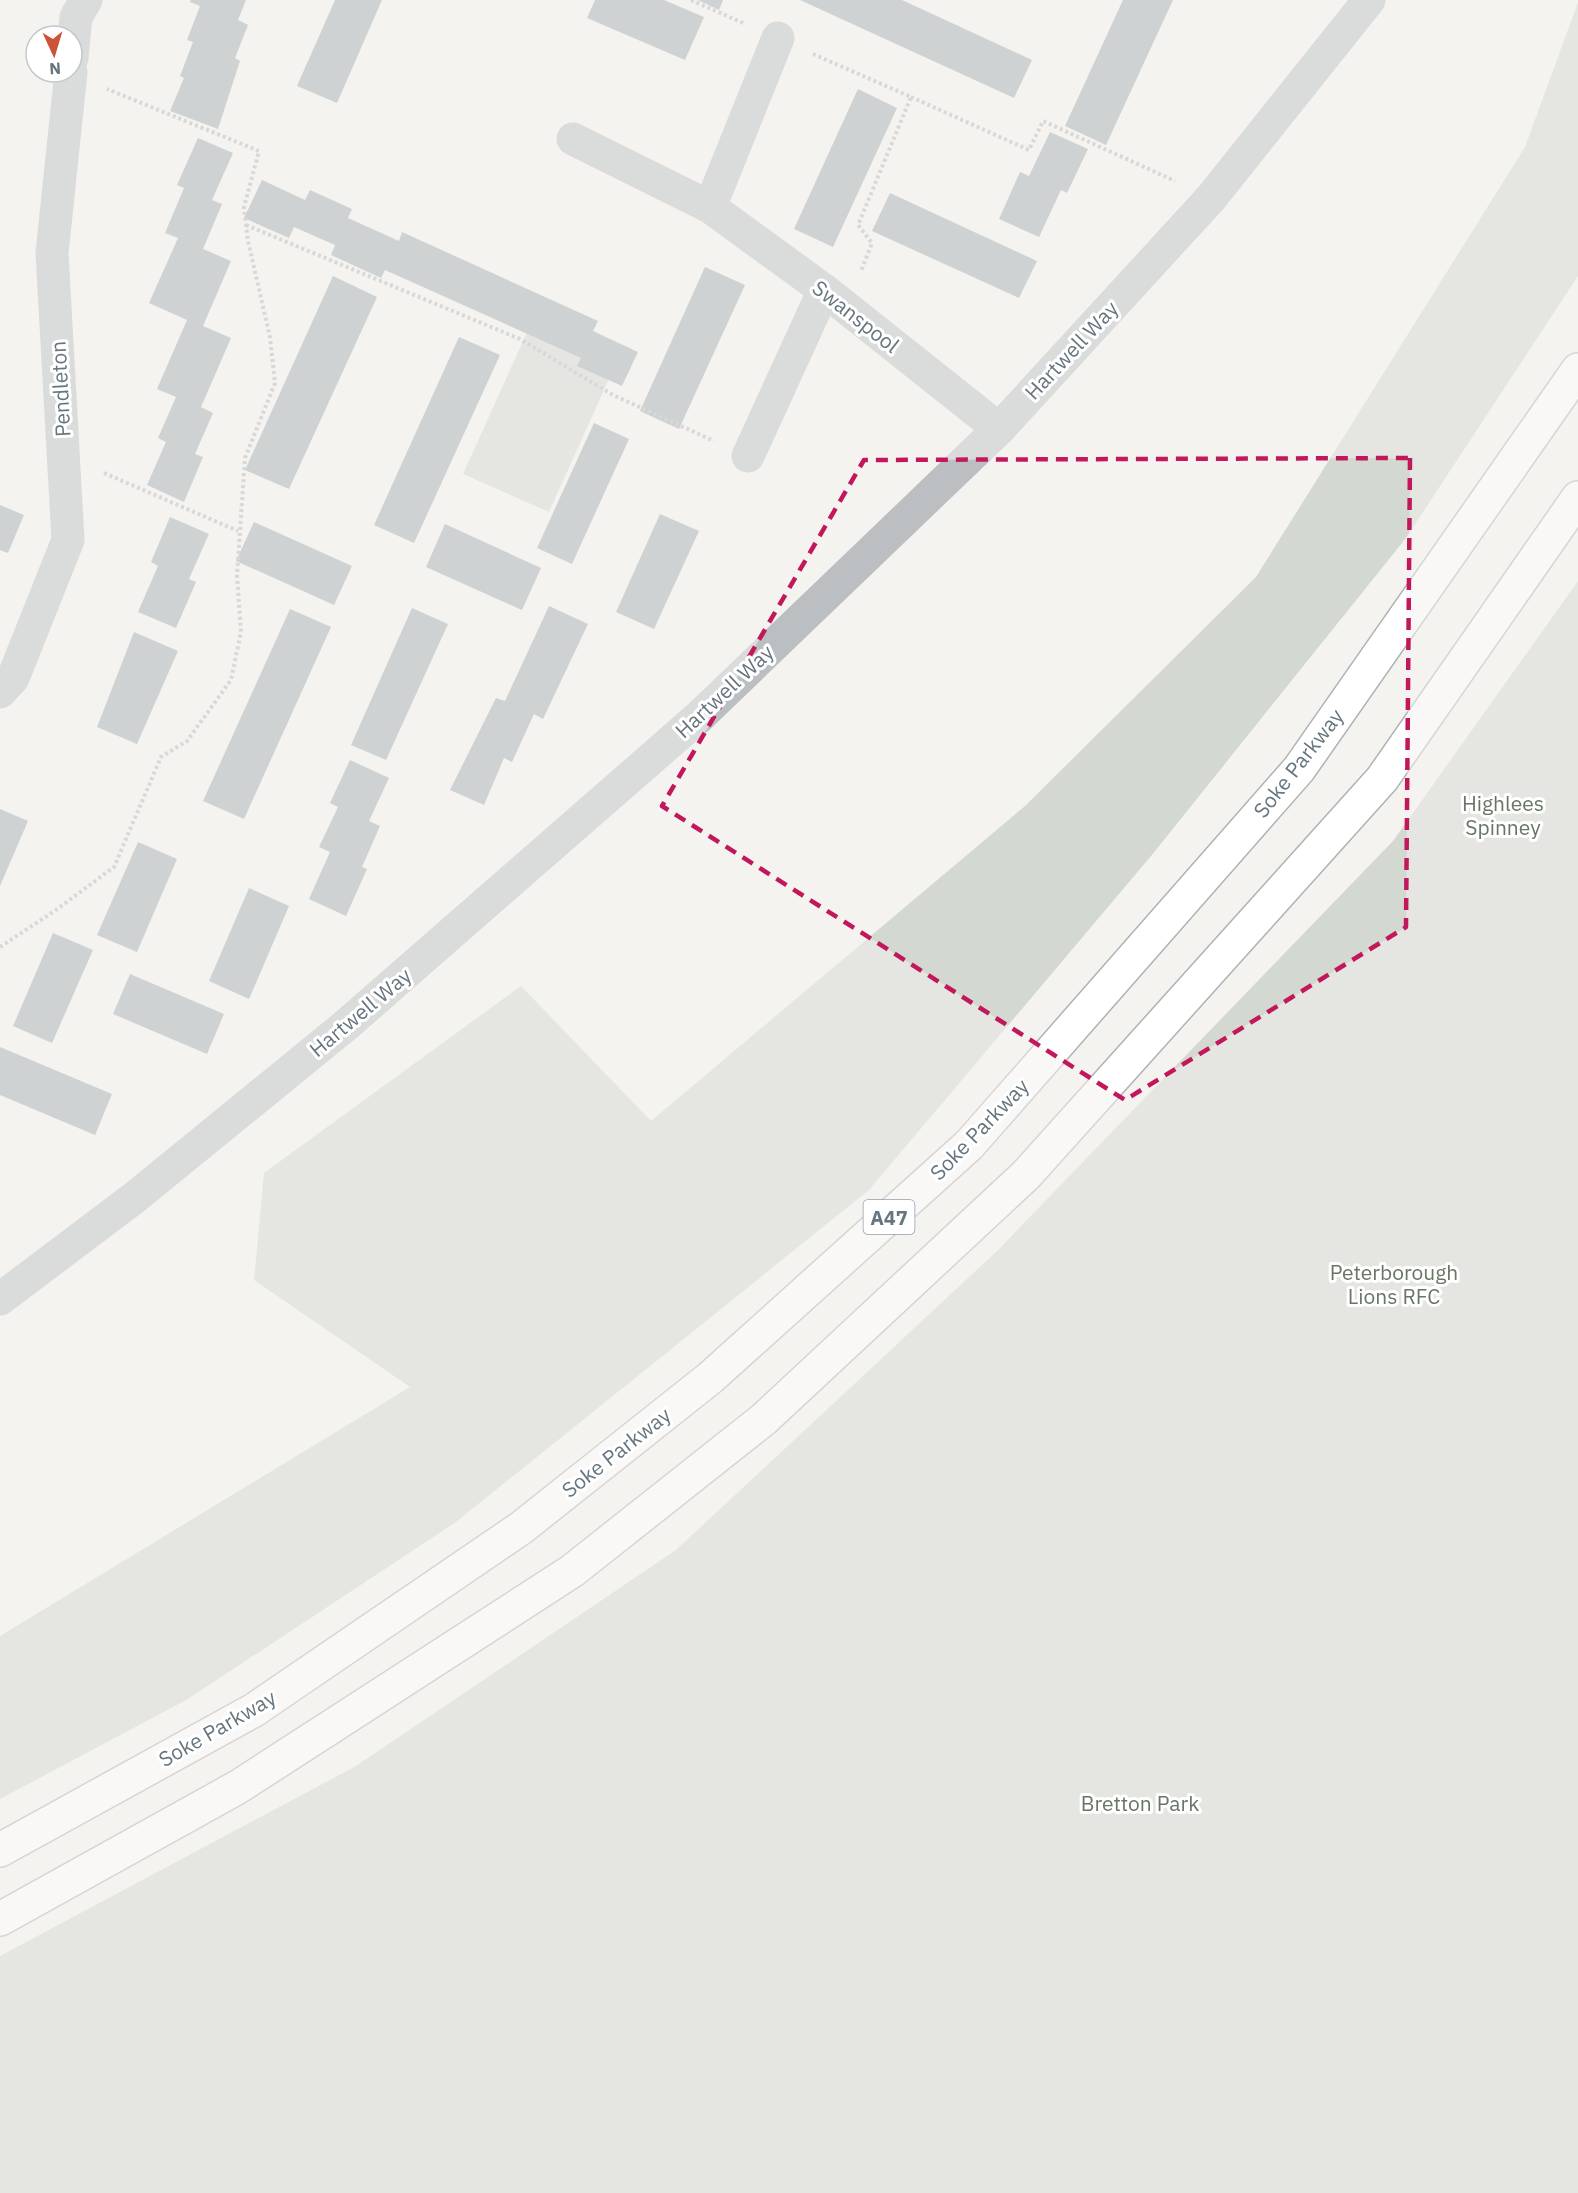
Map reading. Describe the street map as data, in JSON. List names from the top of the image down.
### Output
{
  "streets": {
    "highway": ["Soke Parkway", "A47"],
    "street": ["Swanspool", "Hartwell Way", "Pendleton"]
  },
  "crossings": [
    ["Swanspool", "Hartwell Way"]
  ],
  "parks": ["Highlees Spinney", "Peterborough Lions RFC", "Bretton Park"],
  "north": "bottom"
}
